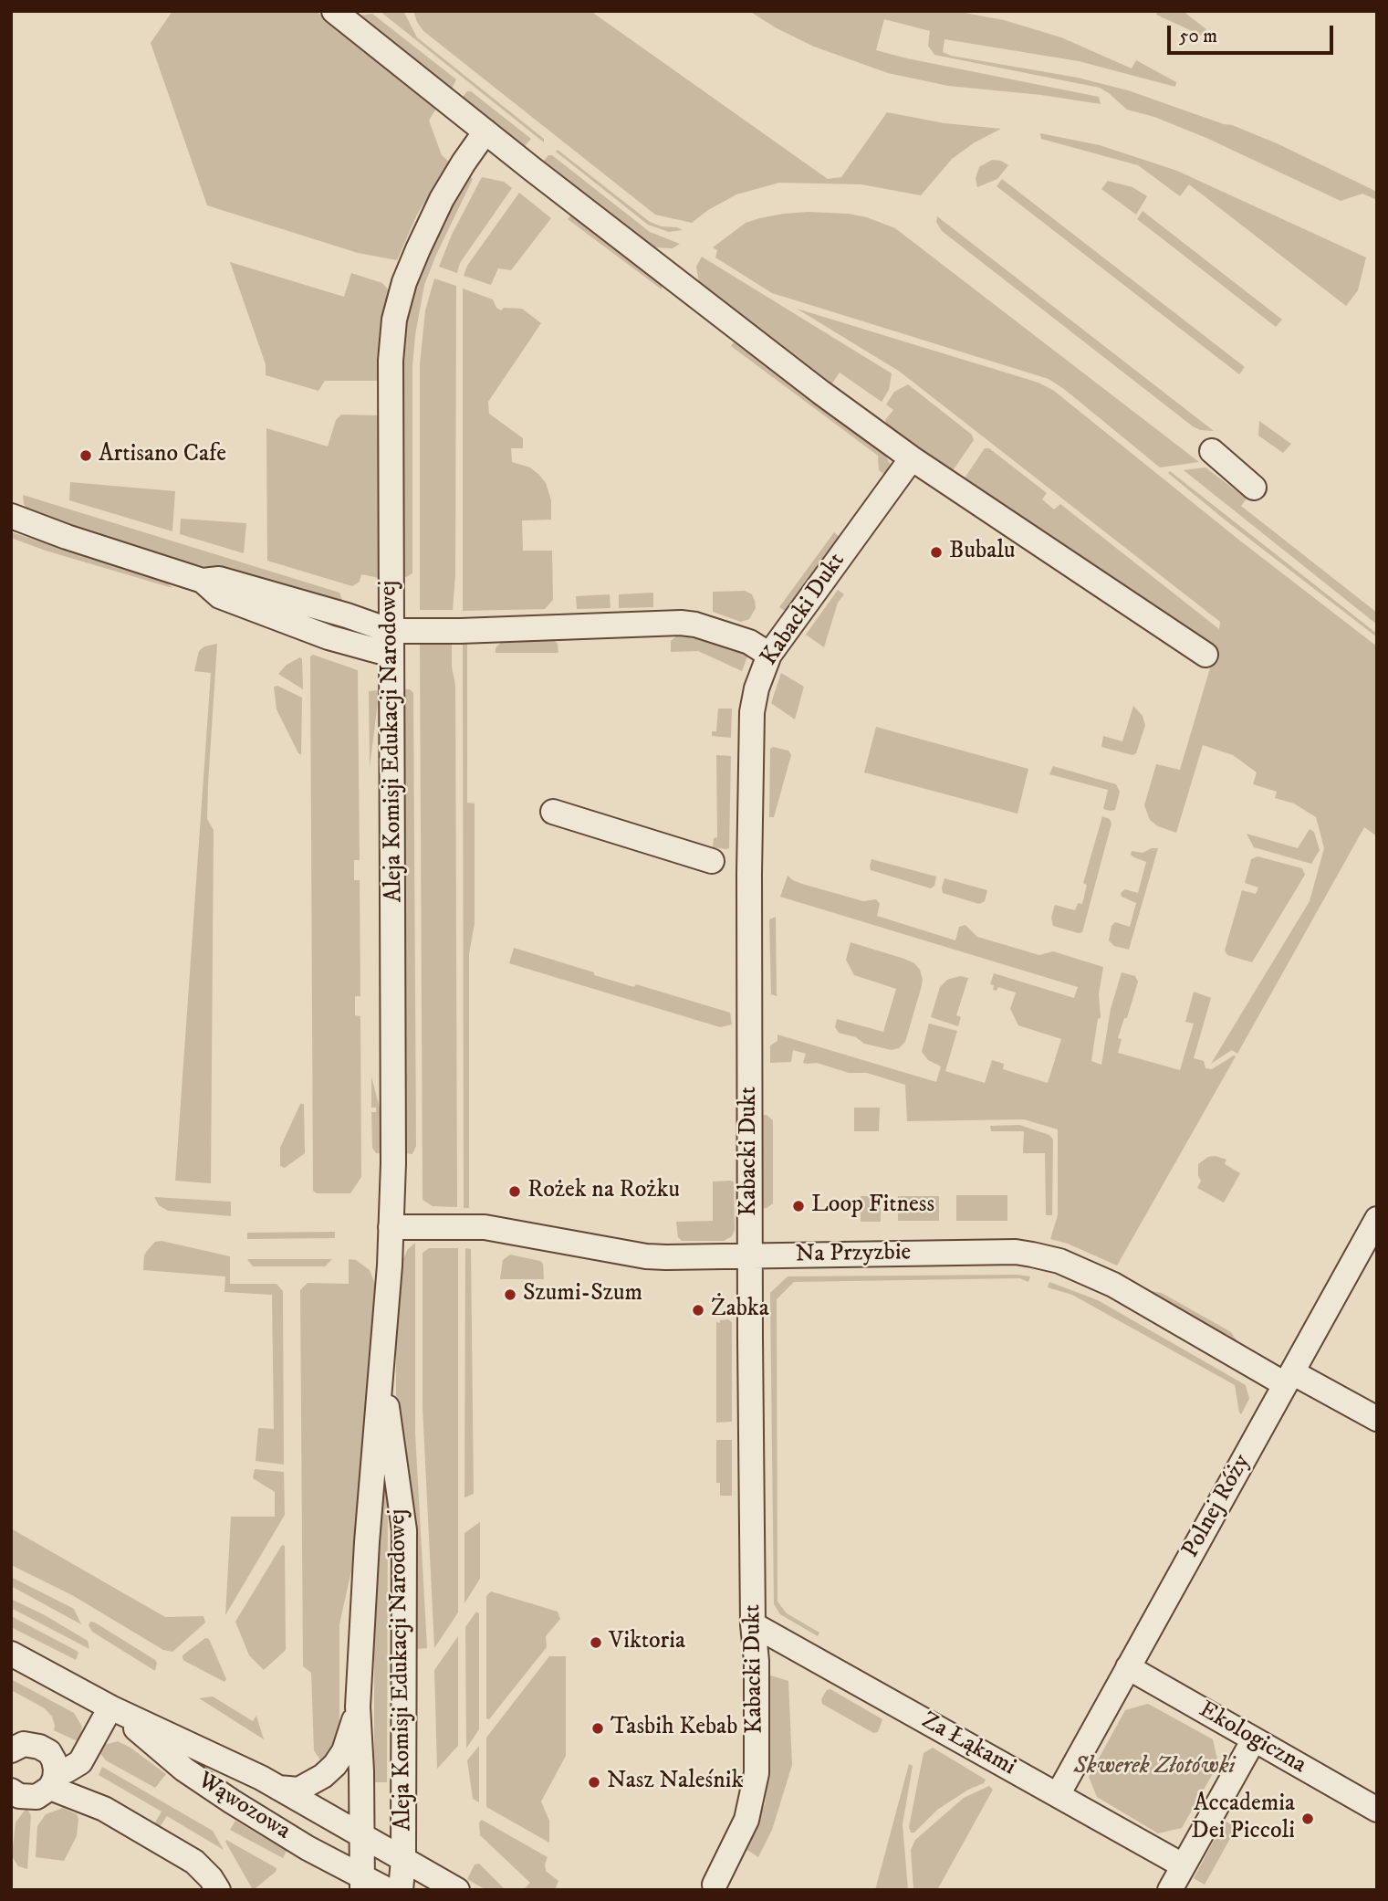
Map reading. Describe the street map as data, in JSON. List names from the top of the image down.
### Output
{
  "streets": {
    "street": [
      "Kabacki Dukt",
      "Aleja Komisji Edukacji Narodowej",
      "Na Przyzbie",
      "Polnej Róży",
      "Ekologiczna",
      "Za Łąkami",
      "Wąwozowa"
    ]
  },
  "crossings": [
    ["Kabacki Dukt", "Na Przyzbie"],
    ["Kabacki Dukt", "Za Łąkami"],
    ["Aleja Komisji Edukacji Narodowej", "Na Przyzbie"],
    ["Aleja Komisji Edukacji Narodowej", "Wąwozowa"],
    ["Na Przyzbie", "Polnej Róży"],
    ["Polnej Róży", "Ekologiczna"],
    ["Polnej Róży", "Za Łąkami"]
  ],
  "parks": ["Skwerek Złotówki"],
  "places": [
    "Artisano Cafe",
    "Bubalu",
    "Rożek na Rożku",
    "Loop Fitness",
    "Szumi-Szum",
    "Żabka",
    "Viktoria",
    "Tasbih Kebab",
    "Nasz Naleśnik",
    "Accademia Dei Piccoli"
  ],
  "scale_bar": "50 m"
}
